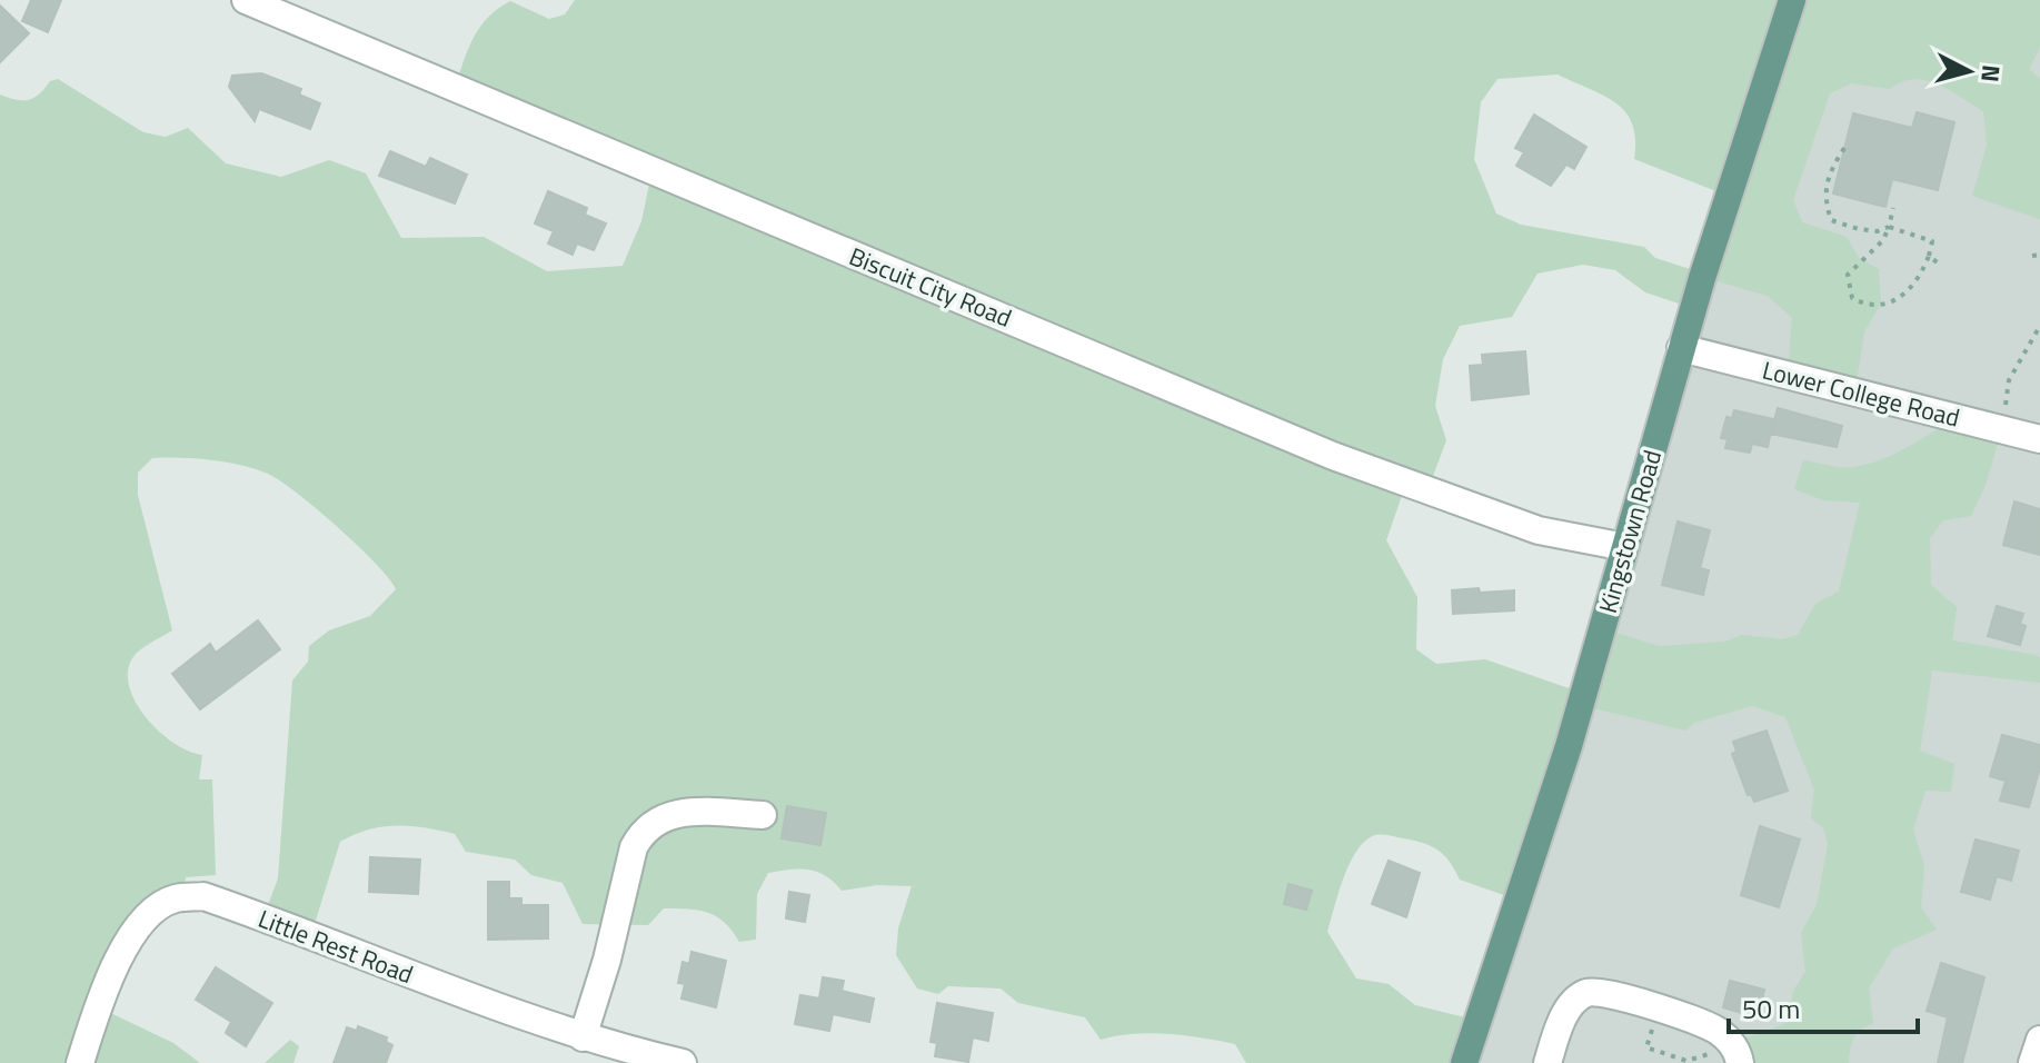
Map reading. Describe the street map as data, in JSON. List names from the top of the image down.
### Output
{
  "streets": {
    "main road": ["Kingstown Road"],
    "street": ["Biscuit City Road", "Lower College Road", "Little Rest Road"]
  },
  "crossings": [
    ["Biscuit City Road", "Kingstown Road"],
    ["Lower College Road", "Kingstown Road"]
  ],
  "scale_bar": "50 m",
  "north": "right"
}
